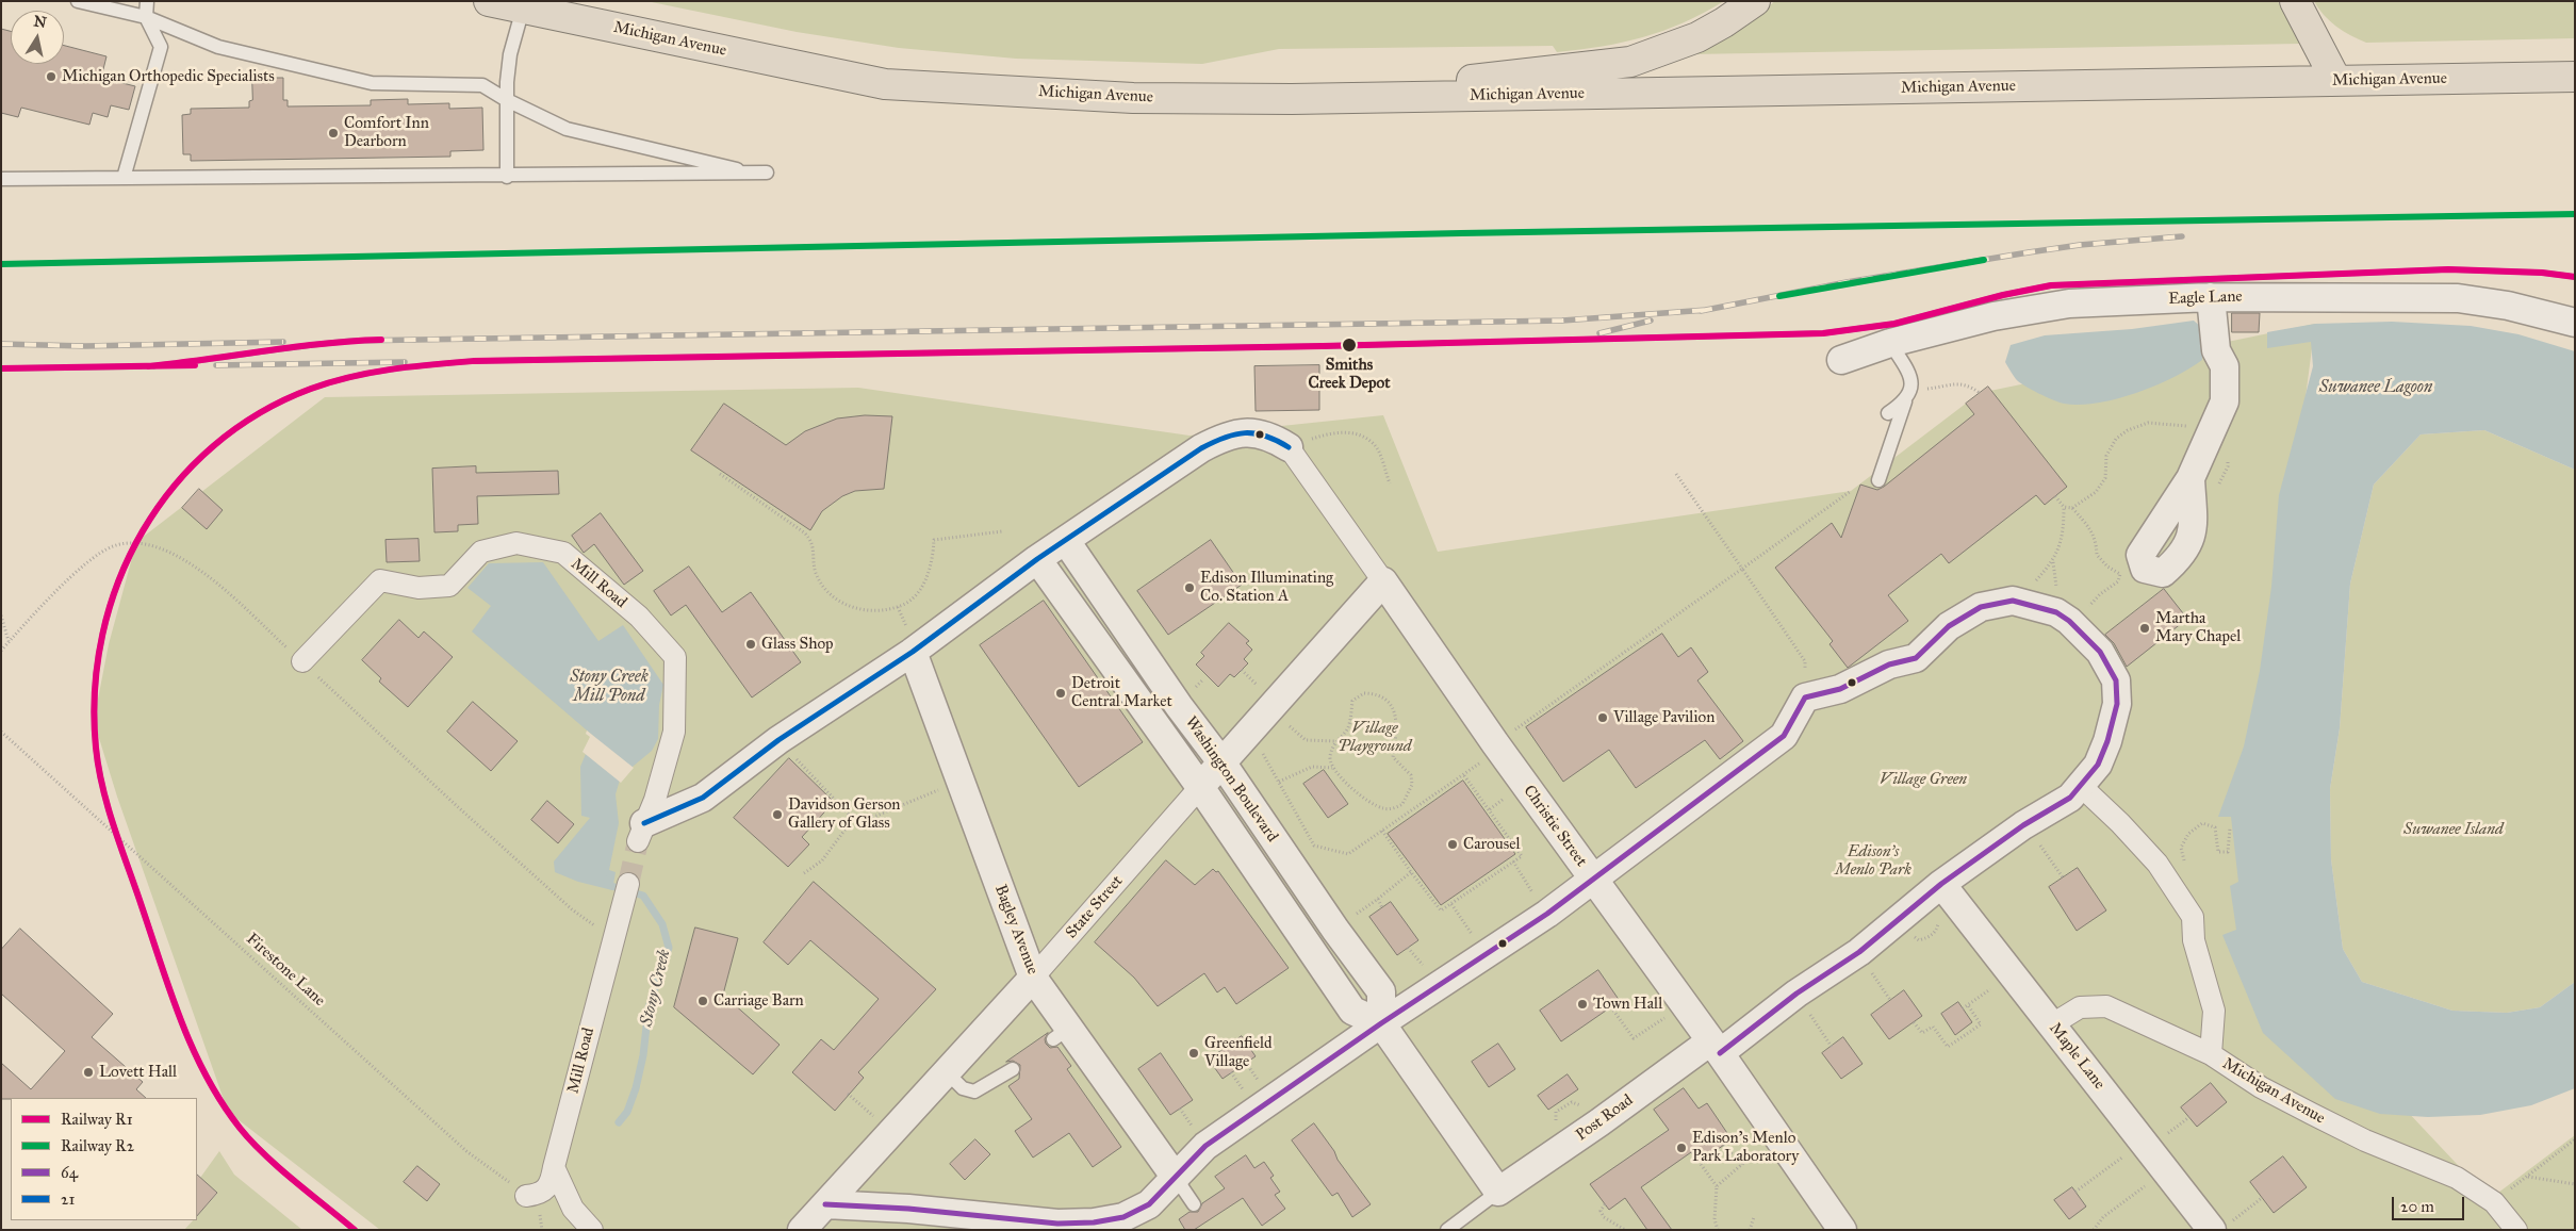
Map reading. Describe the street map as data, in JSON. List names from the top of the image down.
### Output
{
  "streets": {
    "main road": ["Michigan Avenue"],
    "street": [
      "Eagle Lane",
      "Mill Road",
      "Washington Boulevard",
      "Christie Street",
      "State Street",
      "Bagley Avenue",
      "Maple Lane",
      "Post Road"
    ],
    "path": ["Firestone Lane"]
  },
  "crossings": [
    ["Michigan Avenue", "Maple Lane"],
    ["Mill Road", "Firestone Lane"],
    ["Washington Boulevard", "State Street"],
    ["Christie Street", "State Street"],
    ["Christie Street", "Post Road"],
    ["State Street", "Bagley Avenue"],
    ["Maple Lane", "Post Road"]
  ],
  "water": ["Suwanee Lagoon", "Stony Creek Mill Pond", "Stony Creek"],
  "parks": [
    "Village Playground",
    "Village Green",
    "Suwanee Island",
    "Edison's Menlo Park"
  ],
  "places": [
    "Michigan Orthopedic Specialists",
    "Comfort Inn Dearborn",
    "Smiths Creek Depot",
    "Edison Illuminating Co. Station A",
    "Martha Mary Chapel",
    "Glass Shop",
    "Detroit Central Market",
    "Village Pavilion",
    "Davidson Gerson Gallery of Glass",
    "Carousel",
    "Carriage Barn",
    "Town Hall",
    "Greenfield Village",
    "Lovett Hall",
    "Edison's Menlo Park Laboratory"
  ],
  "lines": [
    "rail line R2",
    "rail line R1",
    "transit line 21",
    "transit line 64"
  ],
  "legend": [
    "Railway R1",
    "Railway R2",
    "64",
    "21"
  ],
  "scale_bar": "20 m",
  "north": "top"
}
